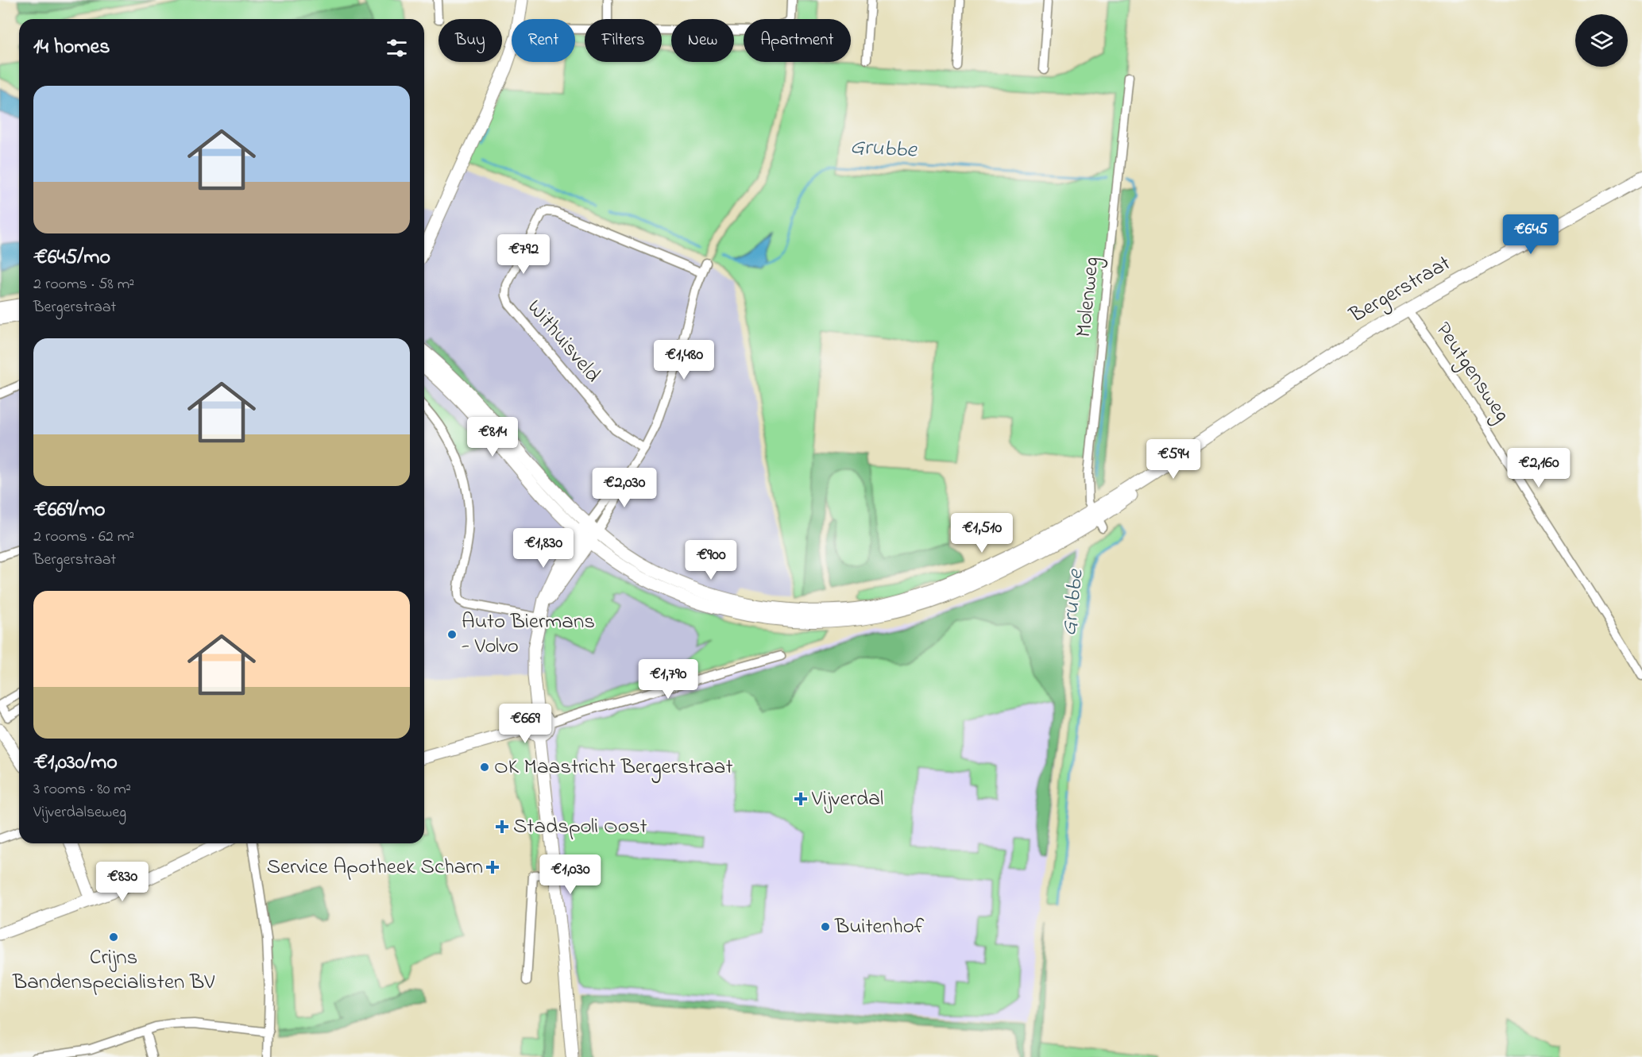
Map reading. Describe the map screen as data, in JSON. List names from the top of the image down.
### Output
{
  "streets": {
    "main road": ["Bergerstraat"],
    "street": ["Molenweg", "Withuisveld", "Peutgensweg"]
  },
  "crossings": [
    ["Bergerstraat", "Molenweg"],
    ["Bergerstraat", "Peutgensweg"]
  ],
  "water": ["Grubbe"],
  "places": {
    "other": [
      "Auto Biermans - Volvo",
      "OK Maastricht Bergerstraat",
      "Buitenhof",
      "Crijns Bandenspecialisten BV"
    ],
    "health": ["Vijverdal", "Stadspoli Oost", "Service Apotheek Scharn"]
  },
  "page": {
    "chip": [
      "Buy",
      "Rent",
      "Filters",
      "New",
      "Apartment"
    ],
    "heading": "14 homes",
    "list": [
      {
        "name": "€645/mo",
        "note": "2 rooms · 58 m² · Bergerstraat"
      },
      {
        "name": "€669/mo",
        "note": "2 rooms · 62 m² · Bergerstraat"
      },
      {
        "name": "€1,030/mo",
        "note": "3 rooms · 80 m² · Vijverdalseweg"
      }
    ],
    "price": [
      "€645",
      "€792",
      "€1,480",
      "€814",
      "€594",
      "€2,160",
      "€2,030",
      "€1,510",
      "€1,830",
      "€900",
      "€1,790",
      "€669",
      "€1,030",
      "€830"
    ]
  }
}
